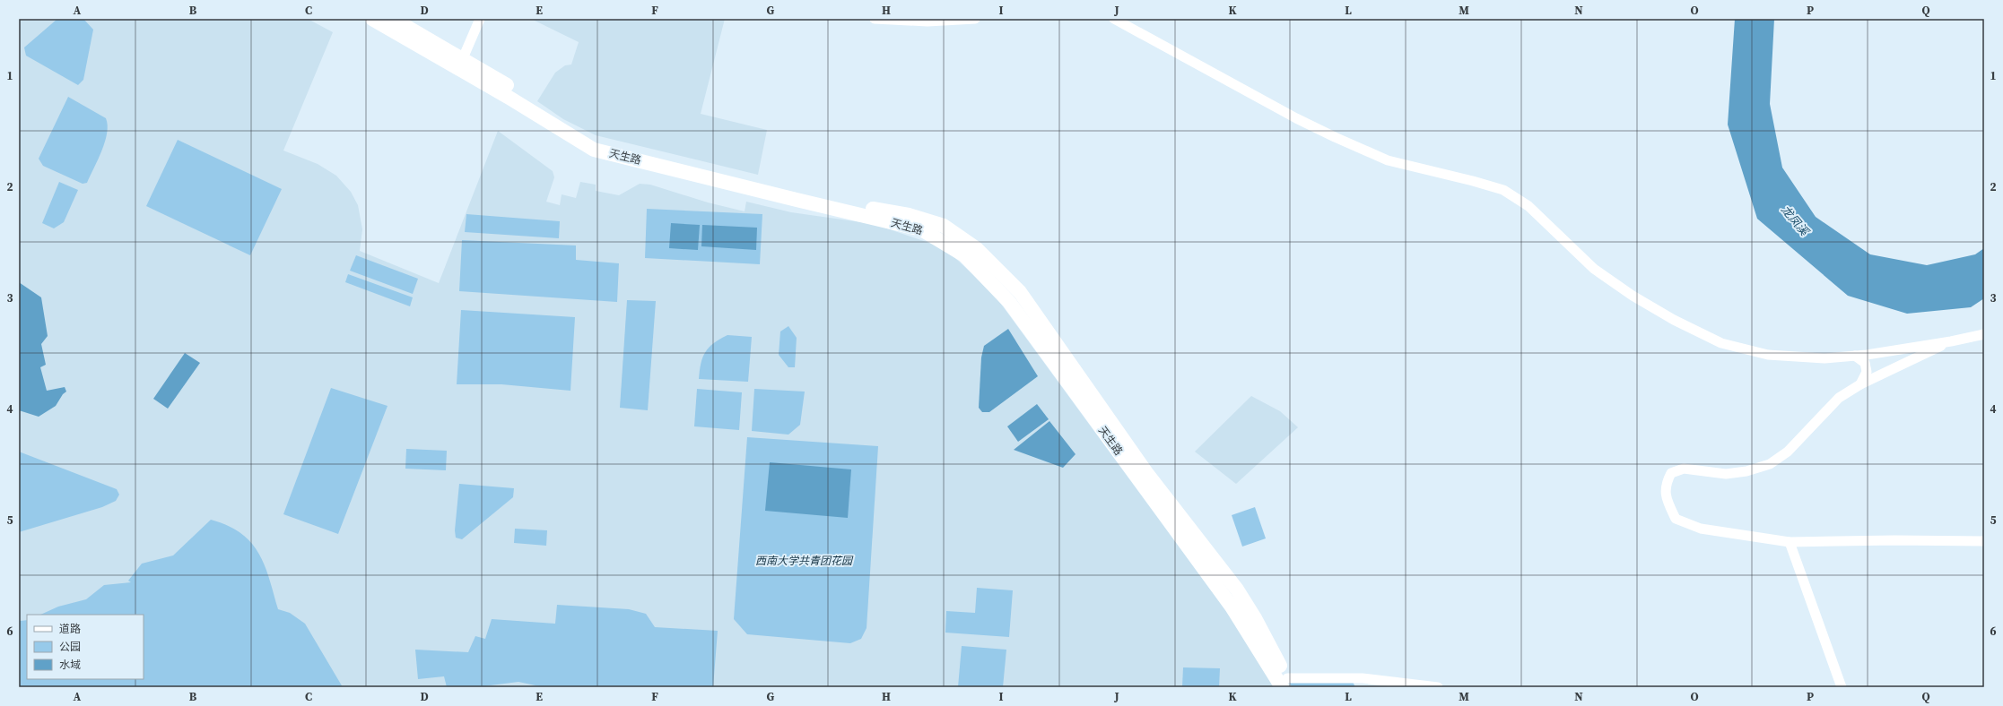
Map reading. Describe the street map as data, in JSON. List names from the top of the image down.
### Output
{
  "streets": {
    "highway": ["天生路"]
  },
  "water": ["龙凤溪"],
  "parks": ["西南大学共青团花园"],
  "legend": ["道路", "公园", "水域"],
  "grid": {
    "columns": [
      "A",
      "B",
      "C",
      "D",
      "E",
      "F",
      "G",
      "H",
      "I",
      "J",
      "K",
      "L",
      "M",
      "N",
      "O",
      "P",
      "Q"
    ],
    "rows": [
      "1",
      "2",
      "3",
      "4",
      "5",
      "6"
    ]
  }
}
